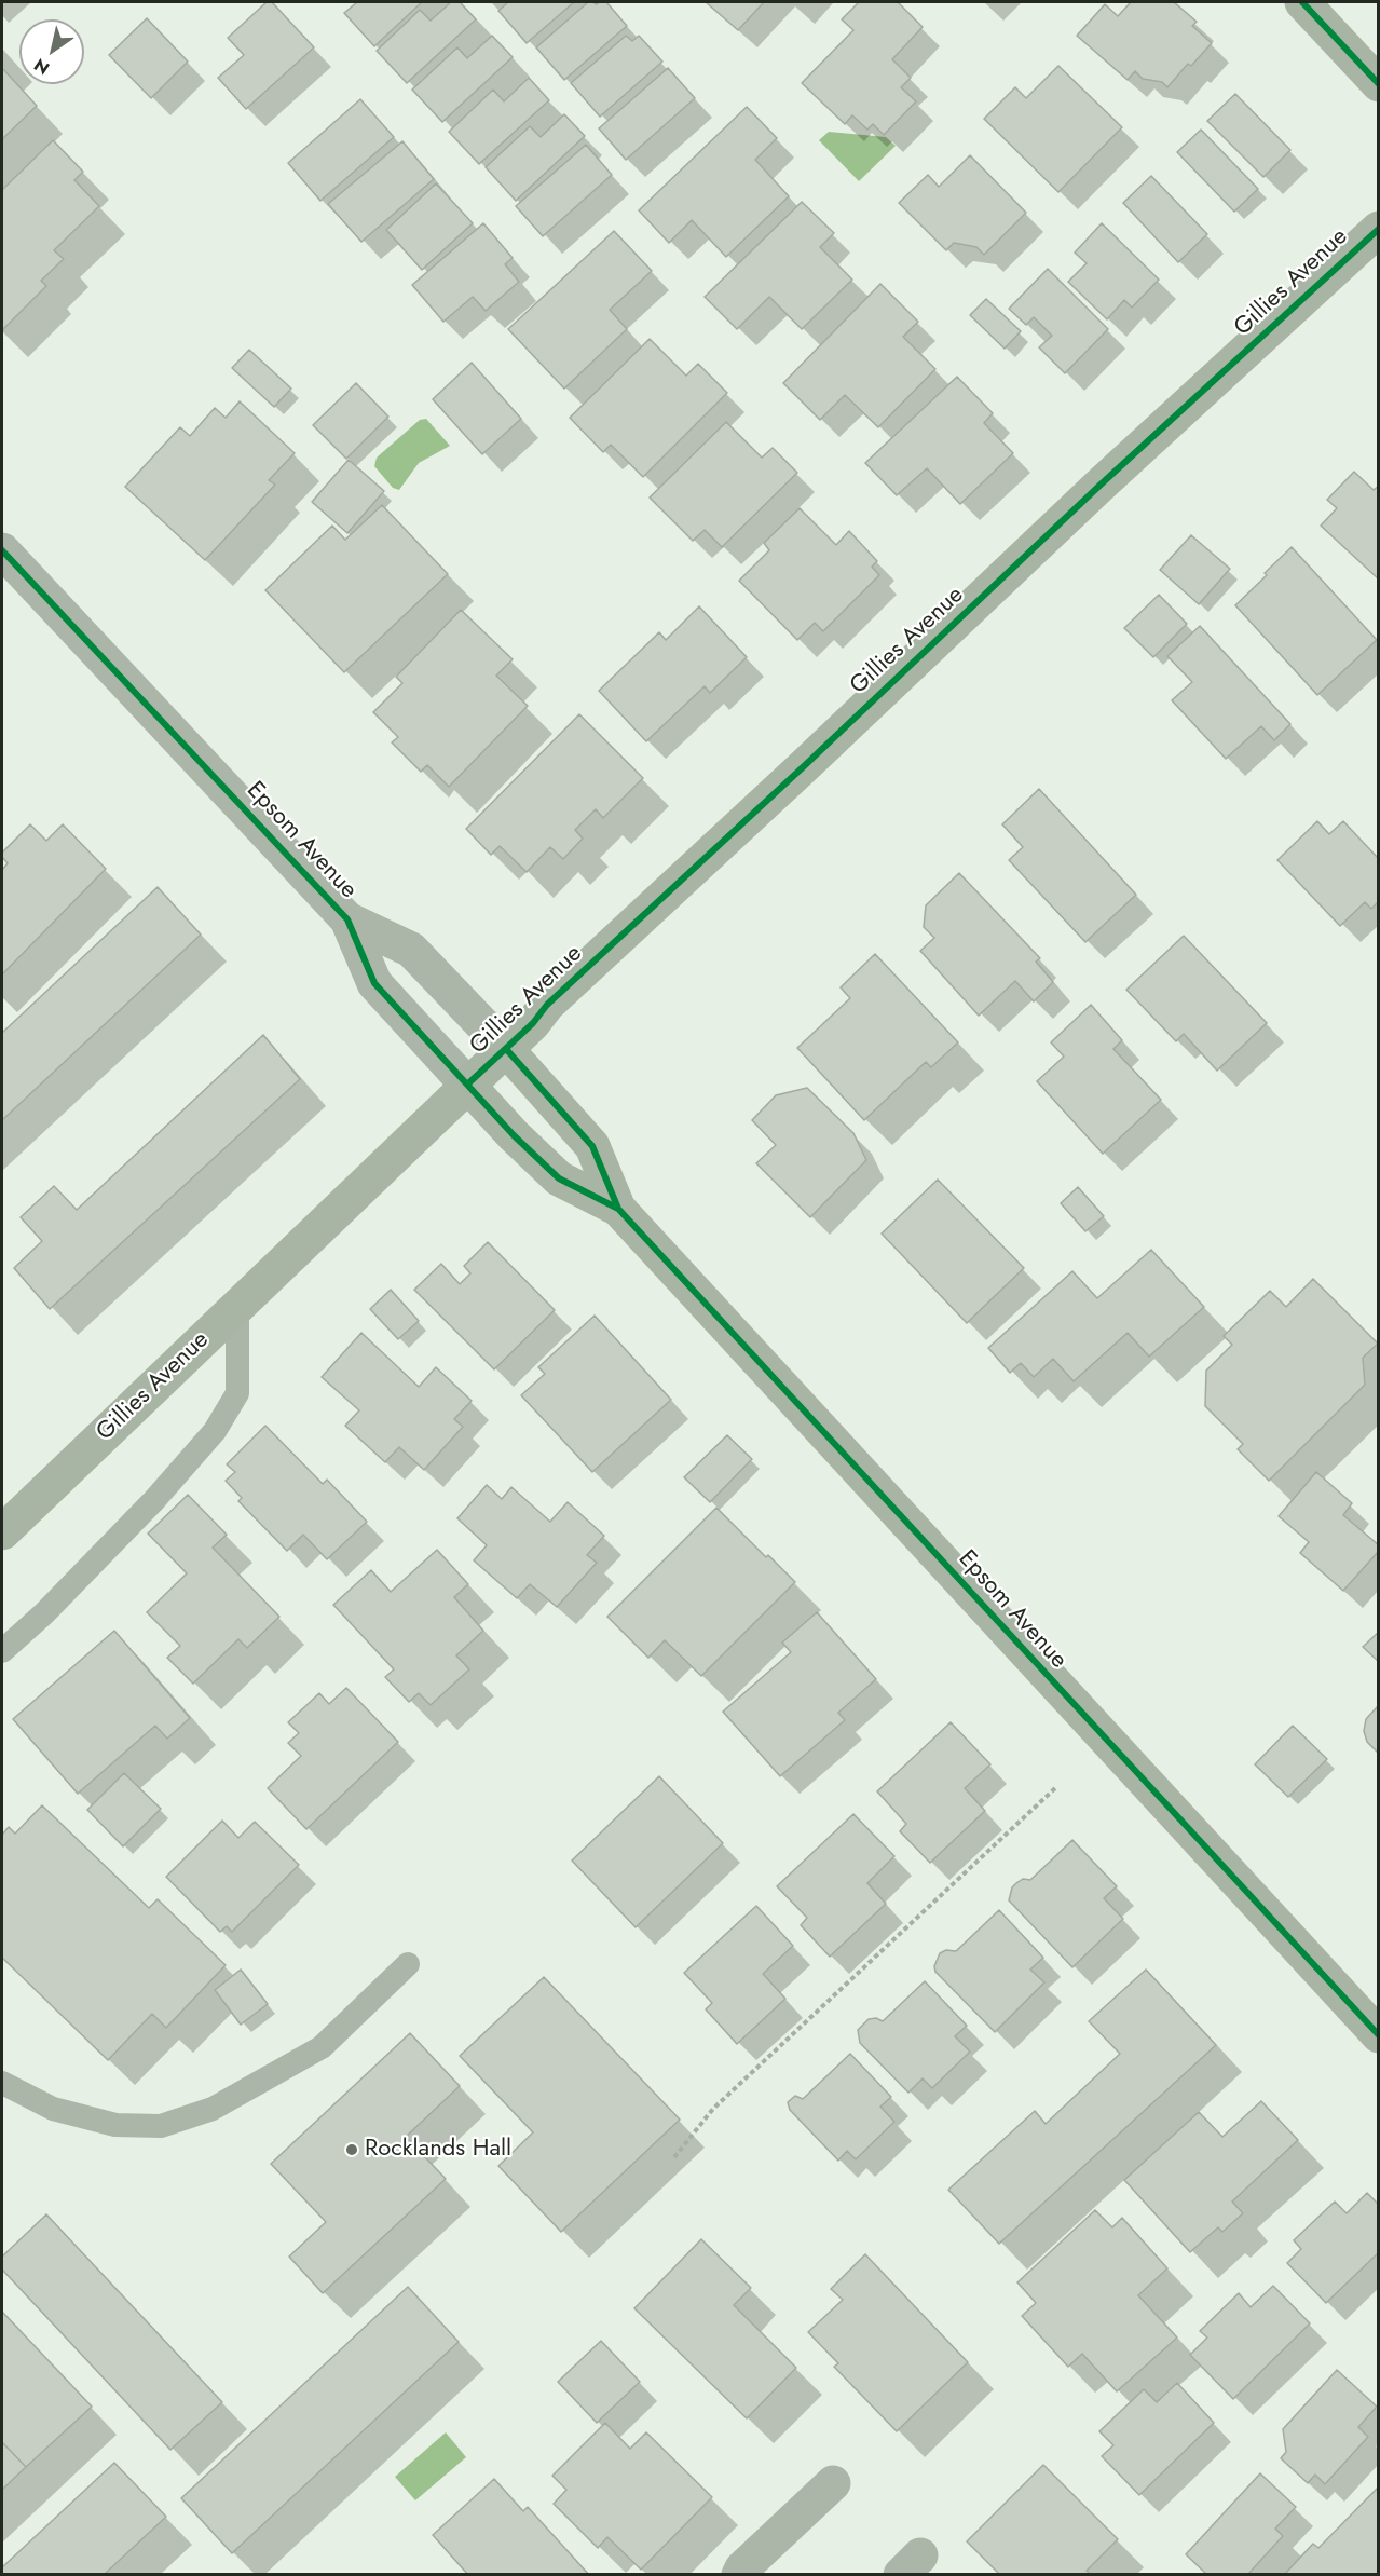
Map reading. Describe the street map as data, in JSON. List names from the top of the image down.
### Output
{
  "streets": {
    "main road": ["Gillies Avenue", "Epsom Avenue"]
  },
  "crossings": [
    ["Gillies Avenue", "Epsom Avenue"]
  ],
  "places": ["Rocklands Hall"],
  "north": "bottom left"
}
